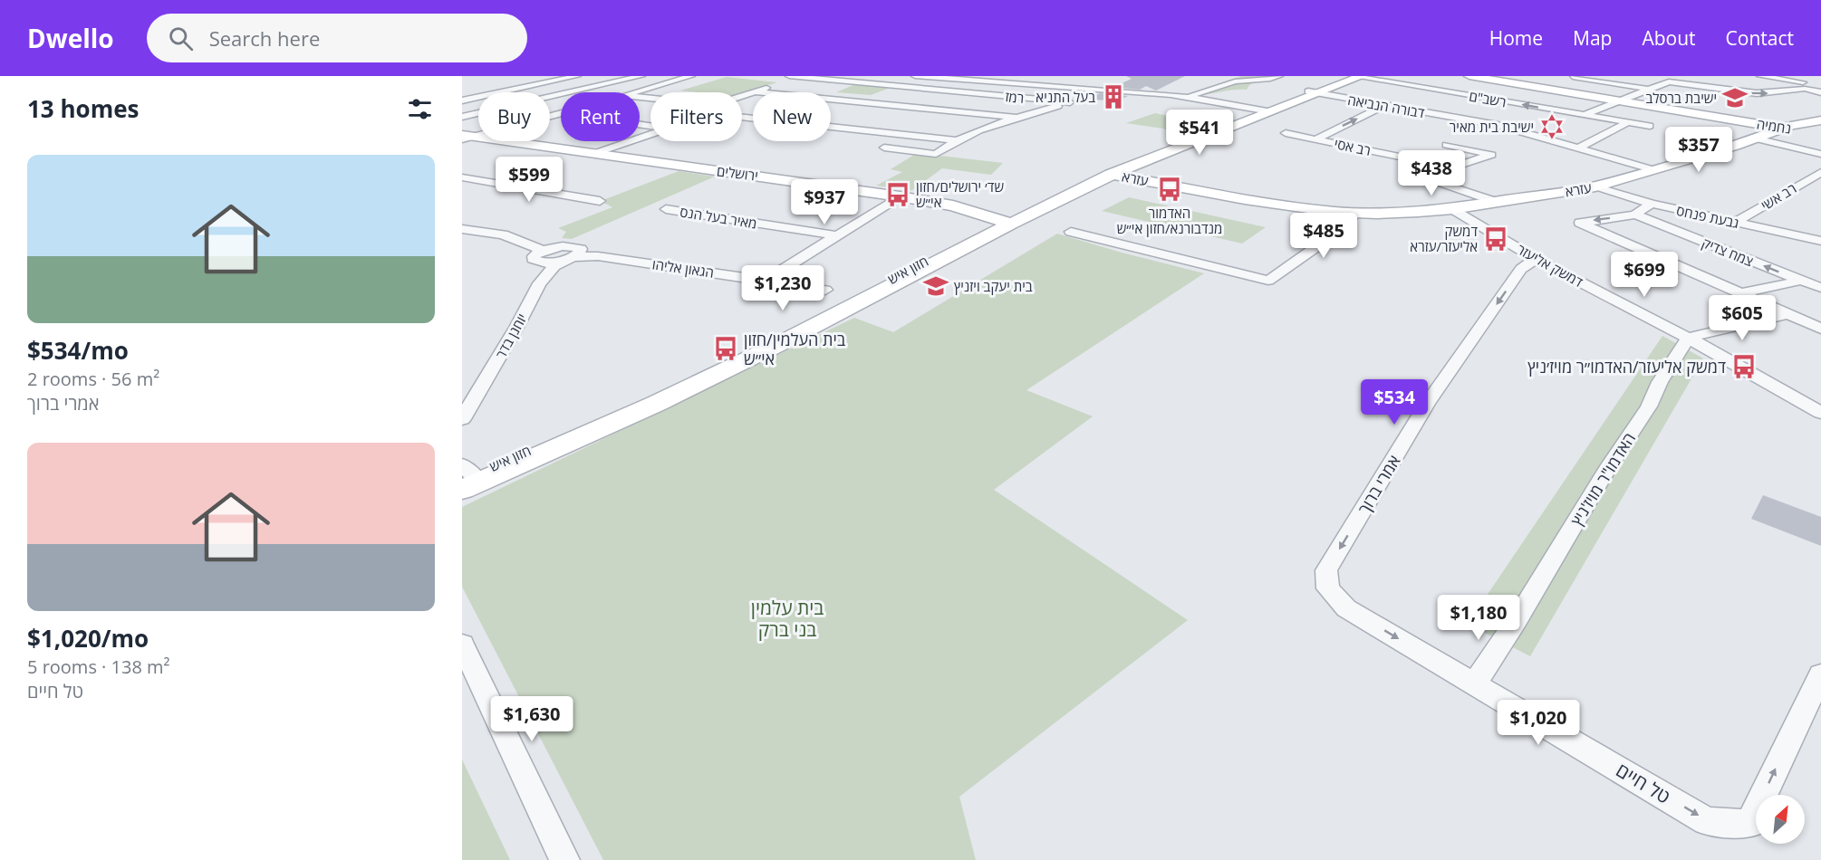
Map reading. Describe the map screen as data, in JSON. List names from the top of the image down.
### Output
{
  "streets": {
    "street": [
      "רמז",
      "רשב\"ם",
      "דבורה הנביאה",
      "נחמיה",
      "רב אסי",
      "ירושלים",
      "עזרא",
      "רב אשי",
      "גבעת פנחס",
      "מאיר בעל הנס",
      "צמח צדיק",
      "דמשק אליעזר",
      "הגאון אליהו",
      "חזון איש",
      "יוחנן בדר",
      "האדמו\"ר מויז'ניץ",
      "אמרי ברוך",
      "טל חיים"
    ]
  },
  "crossings": [
    ["רשב\"ם", "חזון איש"],
    ["דבורה הנביאה", "עזרא"],
    ["דבורה הנביאה", "חזון איש"],
    ["נחמיה", "עזרא"],
    ["ירושלים", "חזון איש"],
    ["עזרא", "גבעת פנחס"],
    ["עזרא", "דמשק אליעזר"],
    ["עזרא", "חזון איש"],
    ["רב אשי", "גבעת פנחס"],
    ["דמשק אליעזר", "האדמו\"ר מויז'ניץ"],
    ["דמשק אליעזר", "אמרי ברוך"],
    ["הגאון אליהו", "יוחנן בדר"],
    ["האדמו\"ר מויז'ניץ", "טל חיים"],
    ["אמרי ברוך", "טל חיים"]
  ],
  "one_way": ["רשב\"ם", "אמרי ברוך"],
  "parks": ["בית עלמין בני ברק"],
  "places": {
    "building": ["בעל התניא"],
    "school or university": ["ישיבת ברסלב", "בית יעקב ויזניץ"],
    "synagogue": ["ישיבת בית מאיר"],
    "bus stop": [
      "האדמור מנדבורנא/חזון אי״ש",
      "שד׳ ירושלים/חזון אי״ש",
      "דמשק אליעזר/עזרא",
      "בית העלמין/חזון אי״ש",
      "דמשק אליעזר/האדמו״ר מויז׳ניץ"
    ]
  },
  "north": "top right",
  "page": {
    "header": "Dwello",
    "search": "Search here",
    "nav": [
      "Home",
      "Map",
      "About",
      "Contact"
    ],
    "heading": "13 homes",
    "chip": [
      "Buy",
      "Rent",
      "Filters",
      "New"
    ],
    "price": [
      "$541",
      "$357",
      "$438",
      "$599",
      "$937",
      "$485",
      "$699",
      "$1,230",
      "$605",
      "$534",
      "$1,180",
      "$1,630",
      "$1,020"
    ],
    "list": [
      {
        "name": "$534/mo",
        "note": "2 rooms · 56 m² · אמרי ברוך"
      },
      {
        "name": "$1,020/mo",
        "note": "5 rooms · 138 m² · טל חיים"
      }
    ]
  }
}
